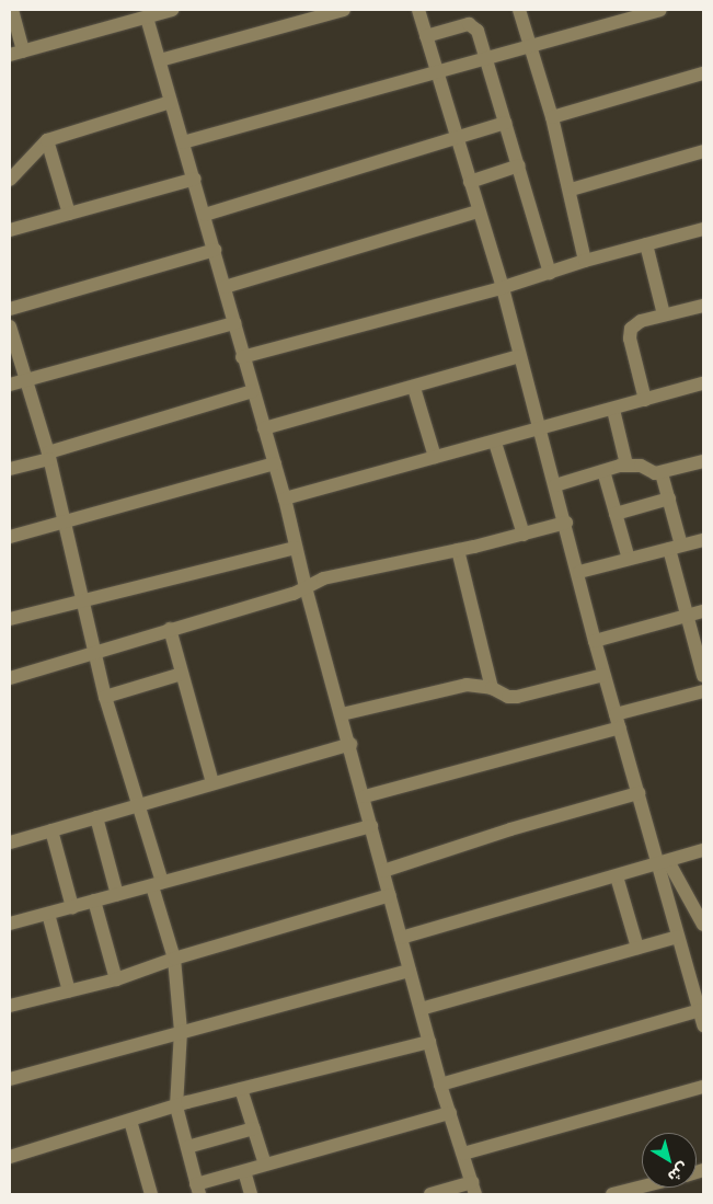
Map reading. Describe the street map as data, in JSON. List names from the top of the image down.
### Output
{
  "north": "bottom right"
}
